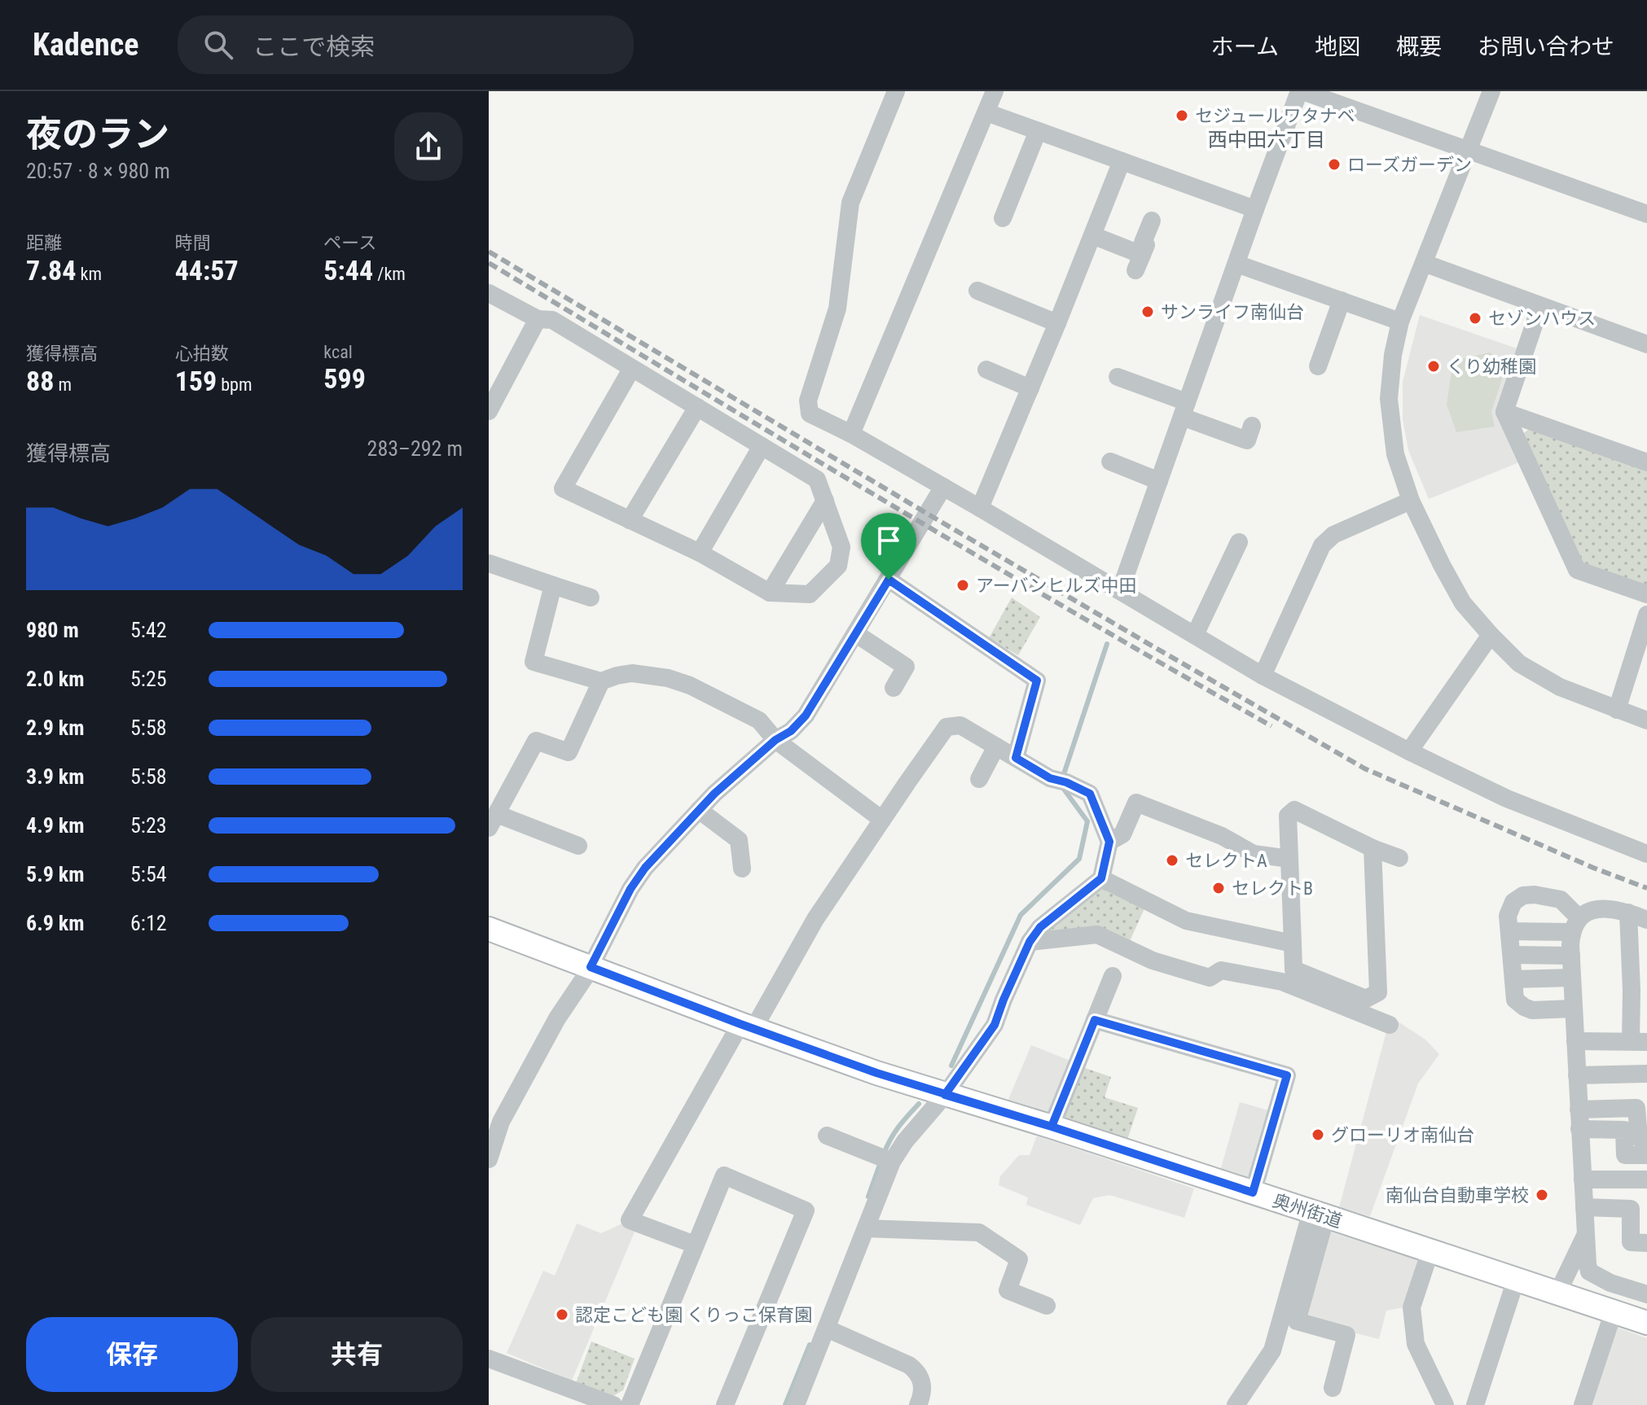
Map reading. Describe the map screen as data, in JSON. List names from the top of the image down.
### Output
{
  "streets": {
    "main road": ["奥州街道"]
  },
  "districts": ["西中田六丁目"],
  "places": [
    "セジュールワタナベ",
    "ローズガーデン",
    "サンライフ南仙台",
    "セゾンハウス",
    "くり幼稚園",
    "アーバンヒルズ中田",
    "セレクトA",
    "セレクトB",
    "グローリオ南仙台",
    "南仙台自動車学校",
    "認定こども園 くりっこ保育園"
  ],
  "page": {
    "header": "Kadence",
    "search": "ここで検索",
    "nav": [
      "ホーム",
      "地図",
      "概要",
      "お問い合わせ"
    ],
    "heading": ["夜のラン", "20:57 · 8 × 980 m"],
    "stats": [
      ["距離", "7.84 km"],
      ["時間", "44:57"],
      ["ペース", "5:44 /km"],
      ["獲得標高", "88 m"],
      ["心拍数", "159 bpm"],
      ["kcal", "599"]
    ],
    "chart": ["獲得標高", "283–292 m"],
    "list": [
      {
        "name": "980 m",
        "note": "5:42"
      },
      {
        "name": "2.0 km",
        "note": "5:25"
      },
      {
        "name": "2.9 km",
        "note": "5:58"
      },
      {
        "name": "3.9 km",
        "note": "5:58"
      },
      {
        "name": "4.9 km",
        "note": "5:23"
      },
      {
        "name": "5.9 km",
        "note": "5:54"
      },
      {
        "name": "6.9 km",
        "note": "6:12"
      }
    ],
    "buttons": ["保存", "共有"]
  }
}
